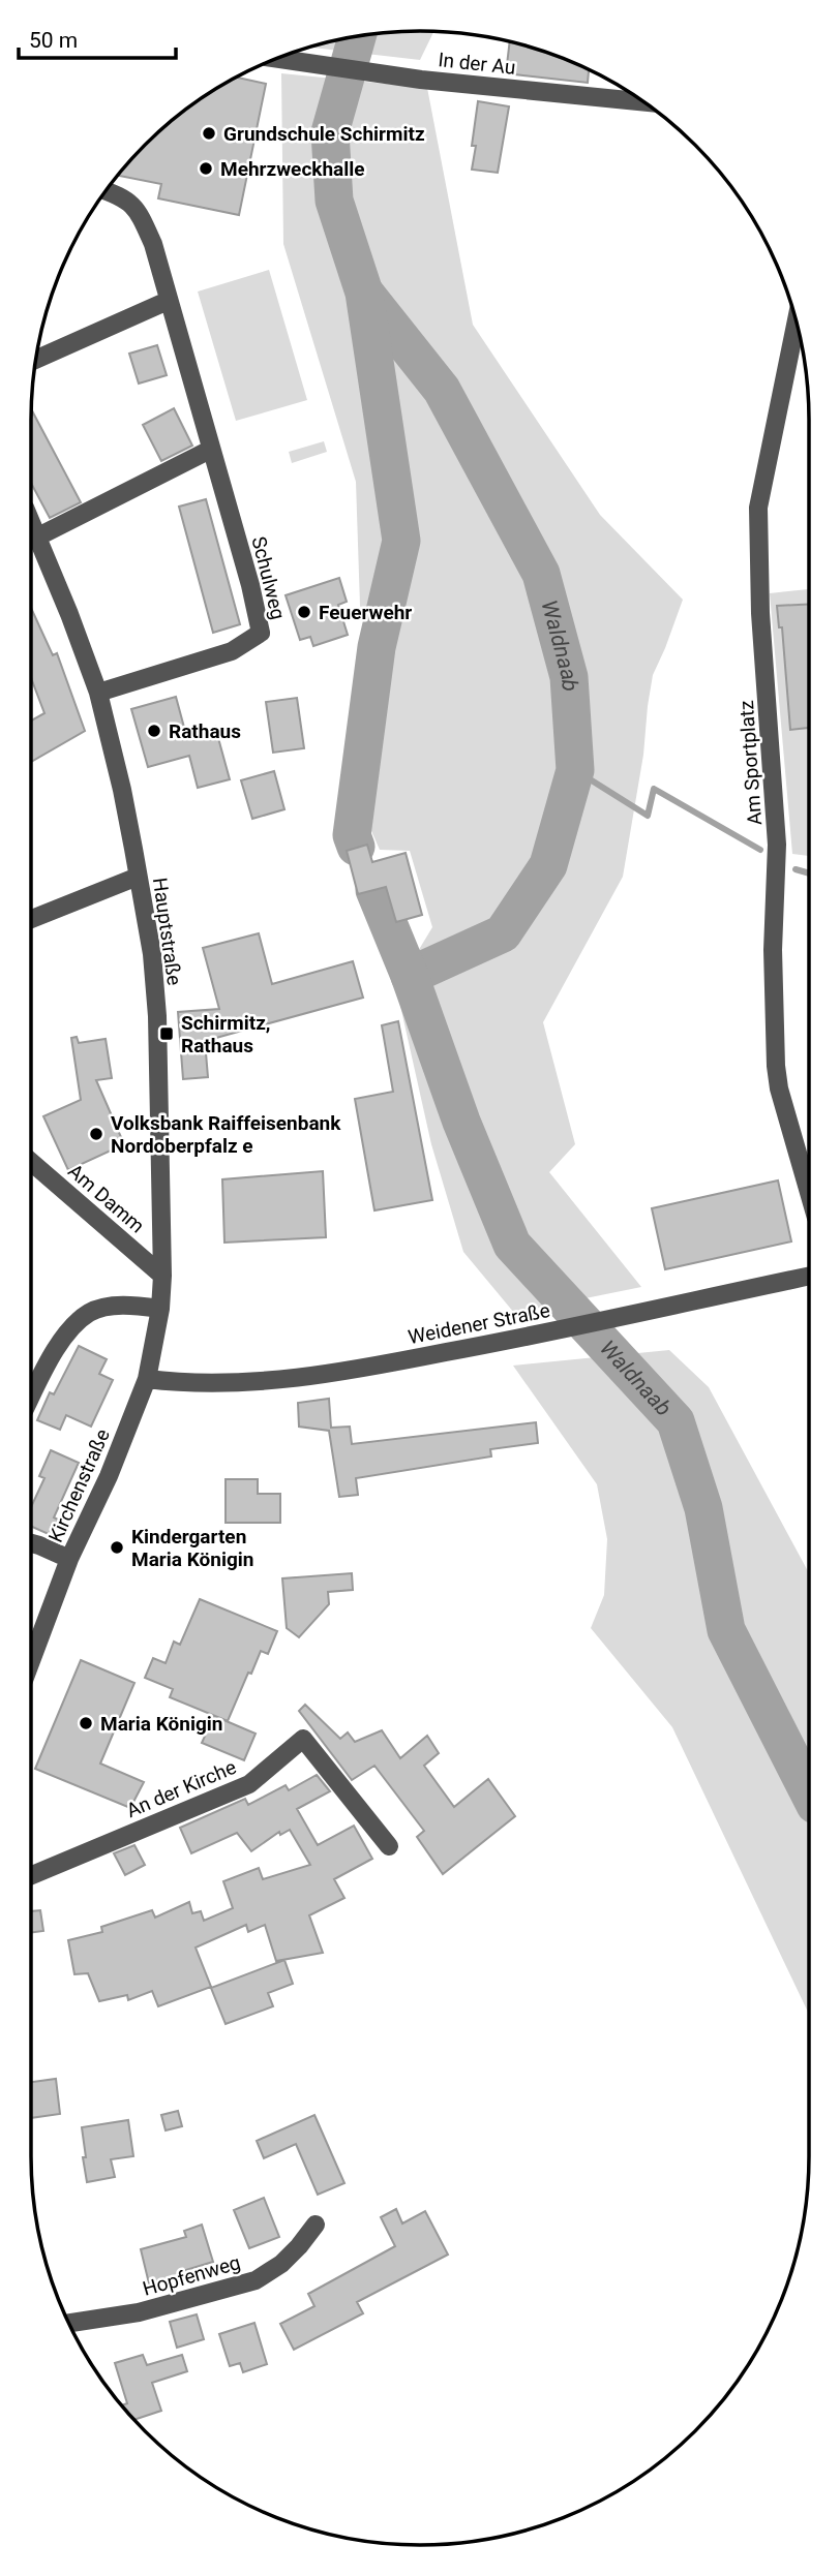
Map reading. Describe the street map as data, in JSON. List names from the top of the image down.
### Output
{
  "streets": {
    "street": [
      "In der Au",
      "Schulweg",
      "Am Sportplatz",
      "Hauptstraße",
      "Am Damm",
      "Weidener Straße",
      "Kirchenstraße",
      "An der Kirche",
      "Hopfenweg"
    ]
  },
  "crossings": [
    ["Schulweg", "Hauptstraße"],
    ["Hauptstraße", "Am Damm"],
    ["Hauptstraße", "Weidener Straße"],
    ["Hauptstraße", "Kirchenstraße"],
    ["Weidener Straße", "Kirchenstraße"]
  ],
  "water": ["Waldnaab"],
  "places": {
    "other": [
      "Grundschule Schirmitz",
      "Mehrzweckhalle",
      "Feuerwehr",
      "Rathaus",
      "Volksbank Raiffeisenbank Nordoberpfalz e",
      "Kindergarten Maria Königin",
      "Maria Königin"
    ],
    "transit": ["Schirmitz, Rathaus"]
  },
  "scale_bar": "50 m"
}
